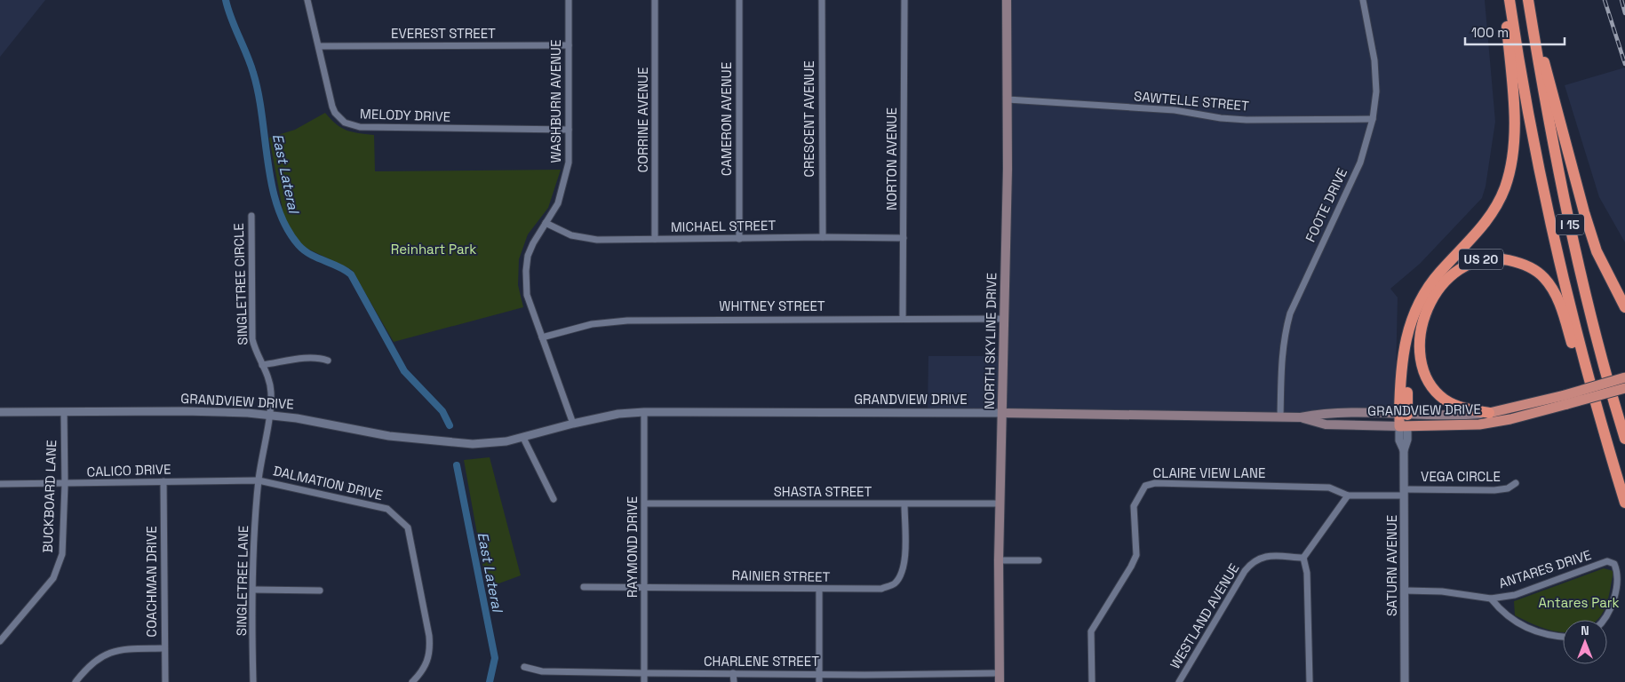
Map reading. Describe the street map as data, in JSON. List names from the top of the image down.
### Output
{
  "streets": {
    "highway": ["I 15", "US 20", "GRANDVIEW DRIVE"],
    "main road": ["NORTH SKYLINE DRIVE"],
    "street": [
      "EVEREST STREET",
      "WASHBURN AVENUE",
      "SAWTELLE STREET",
      "MELODY DRIVE",
      "CAMERON AVENUE",
      "CRESCENT AVENUE",
      "CORRINE AVENUE",
      "NORTON AVENUE",
      "FOOTE DRIVE",
      "MICHAEL STREET",
      "SINGLETREE CIRCLE",
      "WHITNEY STREET",
      "CALICO DRIVE",
      "CLAIRE VIEW LANE",
      "VEGA CIRCLE",
      "DALMATION DRIVE",
      "SHASTA STREET",
      "BUCKBOARD LANE",
      "RAYMOND DRIVE",
      "SATURN AVENUE",
      "ANTARES DRIVE",
      "RAINIER STREET",
      "SINGLETREE LANE",
      "COACHMAN DRIVE",
      "WESTLAND AVENUE",
      "CHARLENE STREET"
    ]
  },
  "crossings": [
    ["EVEREST STREET", "WASHBURN AVENUE"],
    ["EVEREST STREET", "MELODY DRIVE"],
    ["WASHBURN AVENUE", "MELODY DRIVE"],
    ["WASHBURN AVENUE", "MICHAEL STREET"],
    ["WASHBURN AVENUE", "WHITNEY STREET"],
    ["WASHBURN AVENUE", "GRANDVIEW DRIVE"],
    ["SAWTELLE STREET", "FOOTE DRIVE"],
    ["SAWTELLE STREET", "NORTH SKYLINE DRIVE"],
    ["CAMERON AVENUE", "MICHAEL STREET"],
    ["CRESCENT AVENUE", "MICHAEL STREET"],
    ["CORRINE AVENUE", "MICHAEL STREET"],
    ["NORTON AVENUE", "MICHAEL STREET"],
    ["NORTON AVENUE", "WHITNEY STREET"],
    ["FOOTE DRIVE", "GRANDVIEW DRIVE"],
    ["I 15", "US 20"],
    ["US 20", "GRANDVIEW DRIVE"],
    ["SINGLETREE CIRCLE", "GRANDVIEW DRIVE"],
    ["SINGLETREE CIRCLE", "CALICO DRIVE"],
    ["SINGLETREE CIRCLE", "DALMATION DRIVE"],
    ["SINGLETREE CIRCLE", "SINGLETREE LANE"],
    ["WHITNEY STREET", "NORTH SKYLINE DRIVE"],
    ["NORTH SKYLINE DRIVE", "GRANDVIEW DRIVE"],
    ["NORTH SKYLINE DRIVE", "SHASTA STREET"],
    ["NORTH SKYLINE DRIVE", "CHARLENE STREET"],
    ["GRANDVIEW DRIVE", "BUCKBOARD LANE"],
    ["GRANDVIEW DRIVE", "RAYMOND DRIVE"],
    ["GRANDVIEW DRIVE", "SATURN AVENUE"],
    ["CALICO DRIVE", "DALMATION DRIVE"],
    ["CALICO DRIVE", "BUCKBOARD LANE"],
    ["CALICO DRIVE", "SINGLETREE LANE"],
    ["CALICO DRIVE", "COACHMAN DRIVE"],
    ["CLAIRE VIEW LANE", "VEGA CIRCLE"],
    ["CLAIRE VIEW LANE", "SATURN AVENUE"],
    ["VEGA CIRCLE", "SATURN AVENUE"],
    ["DALMATION DRIVE", "SINGLETREE LANE"],
    ["SHASTA STREET", "RAYMOND DRIVE"],
    ["SHASTA STREET", "RAINIER STREET"],
    ["RAYMOND DRIVE", "RAINIER STREET"],
    ["RAYMOND DRIVE", "CHARLENE STREET"],
    ["SATURN AVENUE", "ANTARES DRIVE"]
  ],
  "water": ["East Lateral"],
  "parks": ["Reinhart Park", "Antares Park"],
  "scale_bar": "100 m",
  "north": "top"
}
